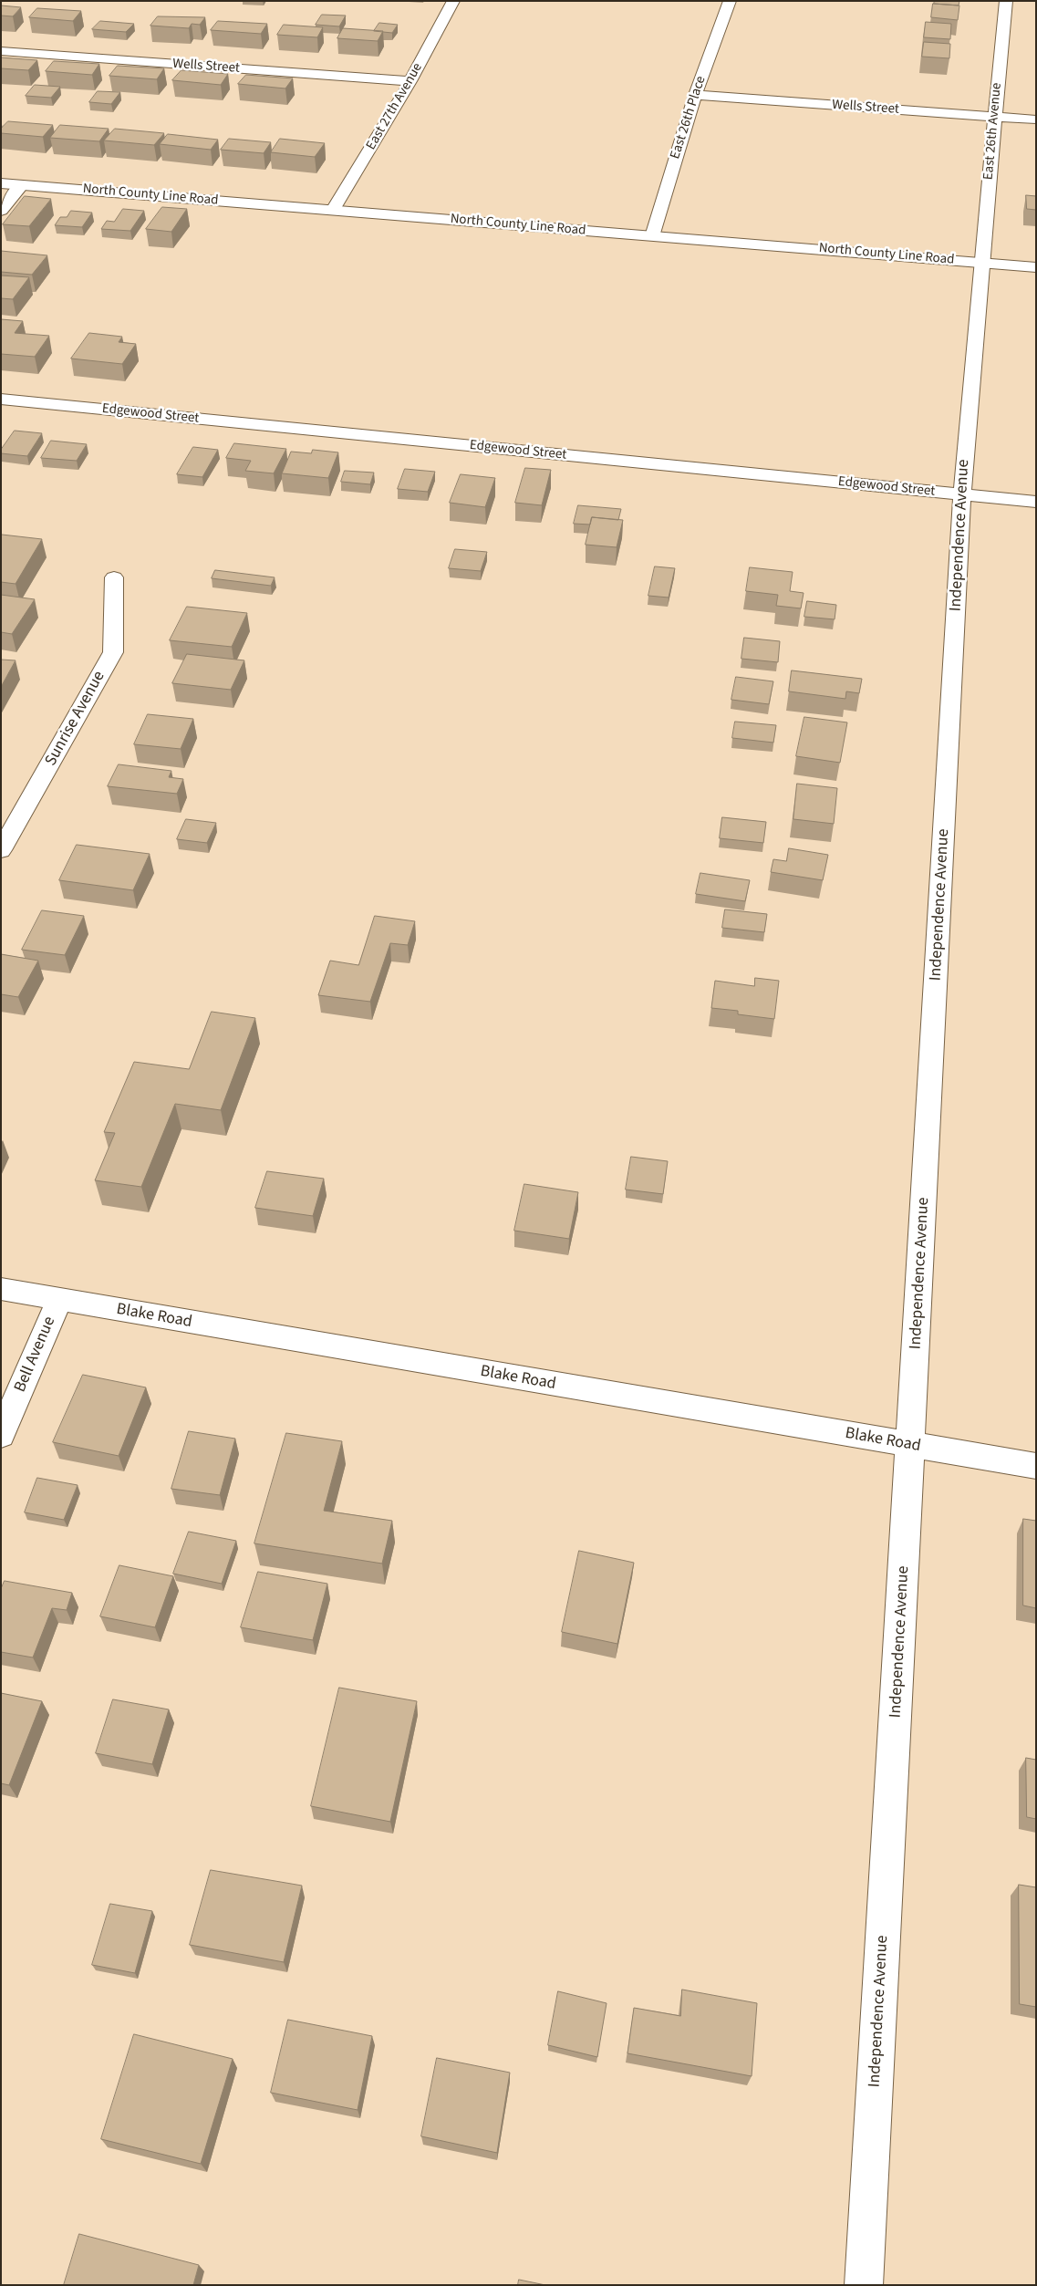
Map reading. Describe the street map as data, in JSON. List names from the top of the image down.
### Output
{
  "streets": {
    "street": [
      "Wells Street",
      "East 27th Avenue",
      "East 26th Place",
      "East 26th Avenue",
      "North County Line Road",
      "Edgewood Street",
      "Independence Avenue",
      "Sunrise Avenue",
      "Blake Road",
      "Bell Avenue"
    ]
  },
  "crossings": [
    ["Wells Street", "East 27th Avenue"],
    ["Wells Street", "East 26th Place"],
    ["Wells Street", "East 26th Avenue"],
    ["East 27th Avenue", "North County Line Road"],
    ["East 26th Place", "North County Line Road"],
    ["East 26th Avenue", "North County Line Road"],
    ["East 26th Avenue", "Independence Avenue"],
    ["North County Line Road", "Independence Avenue"],
    ["Edgewood Street", "Independence Avenue"],
    ["Independence Avenue", "Blake Road"],
    ["Blake Road", "Bell Avenue"]
  ]
}
